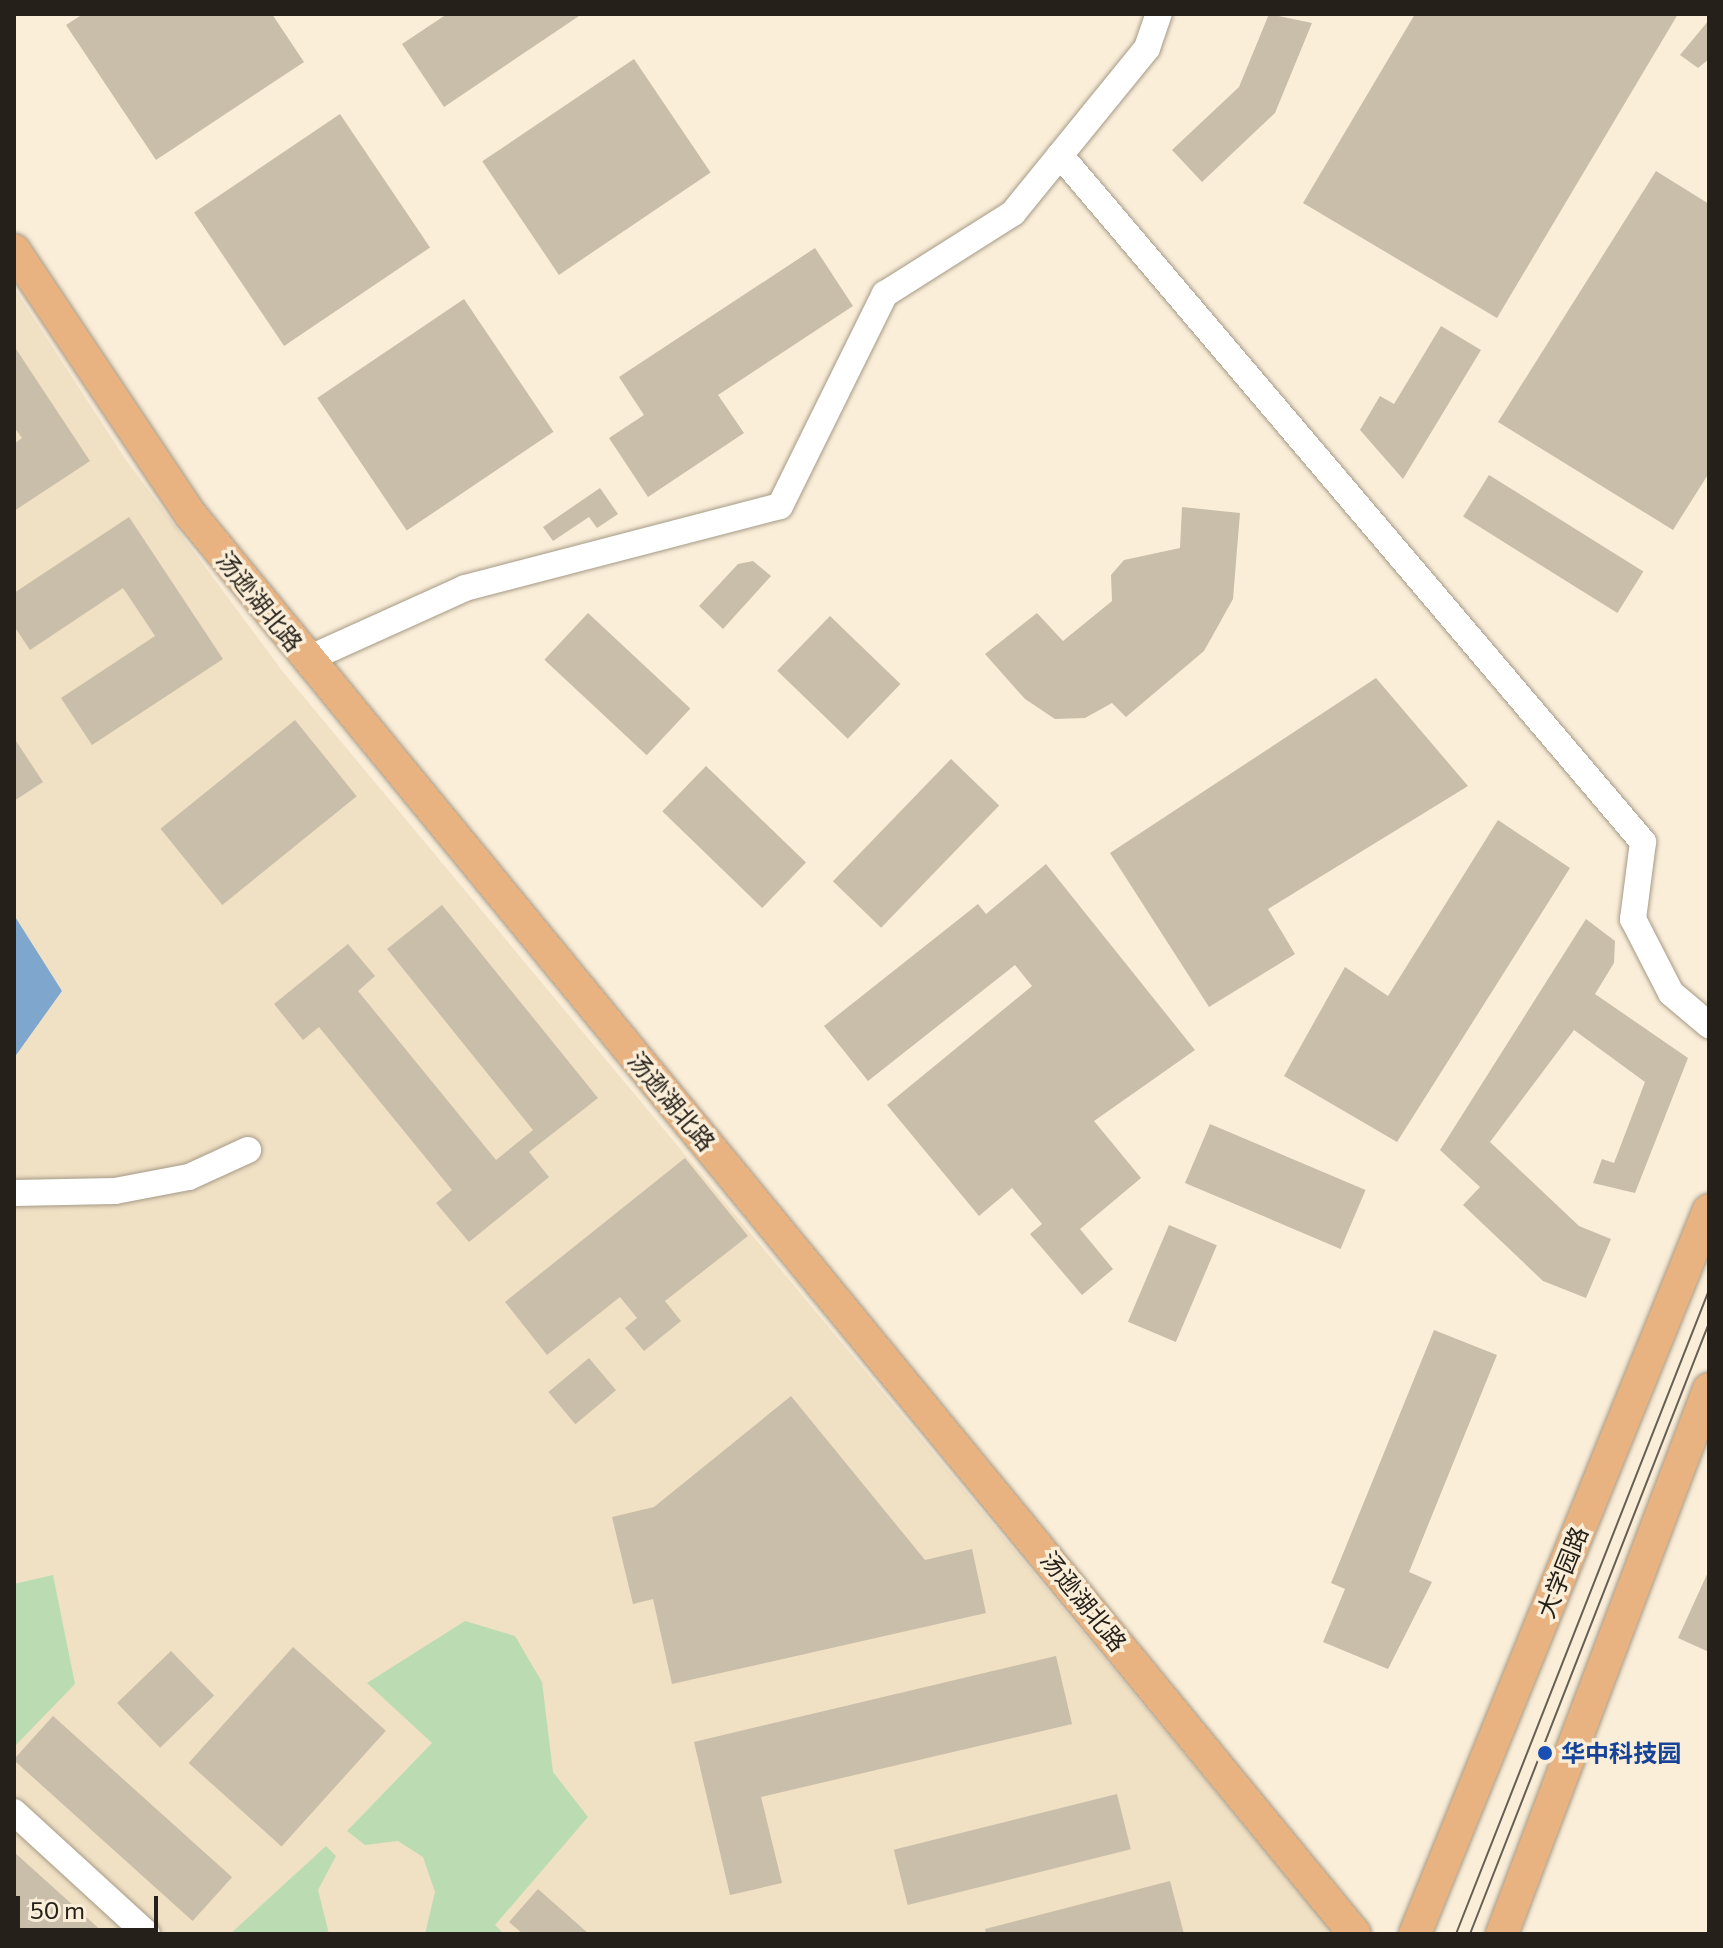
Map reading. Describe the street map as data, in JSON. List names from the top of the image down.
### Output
{
  "streets": {
    "main road": ["汤逊湖北路", "大学园路"]
  },
  "places": ["华中科技园"],
  "scale_bar": "50 m"
}
